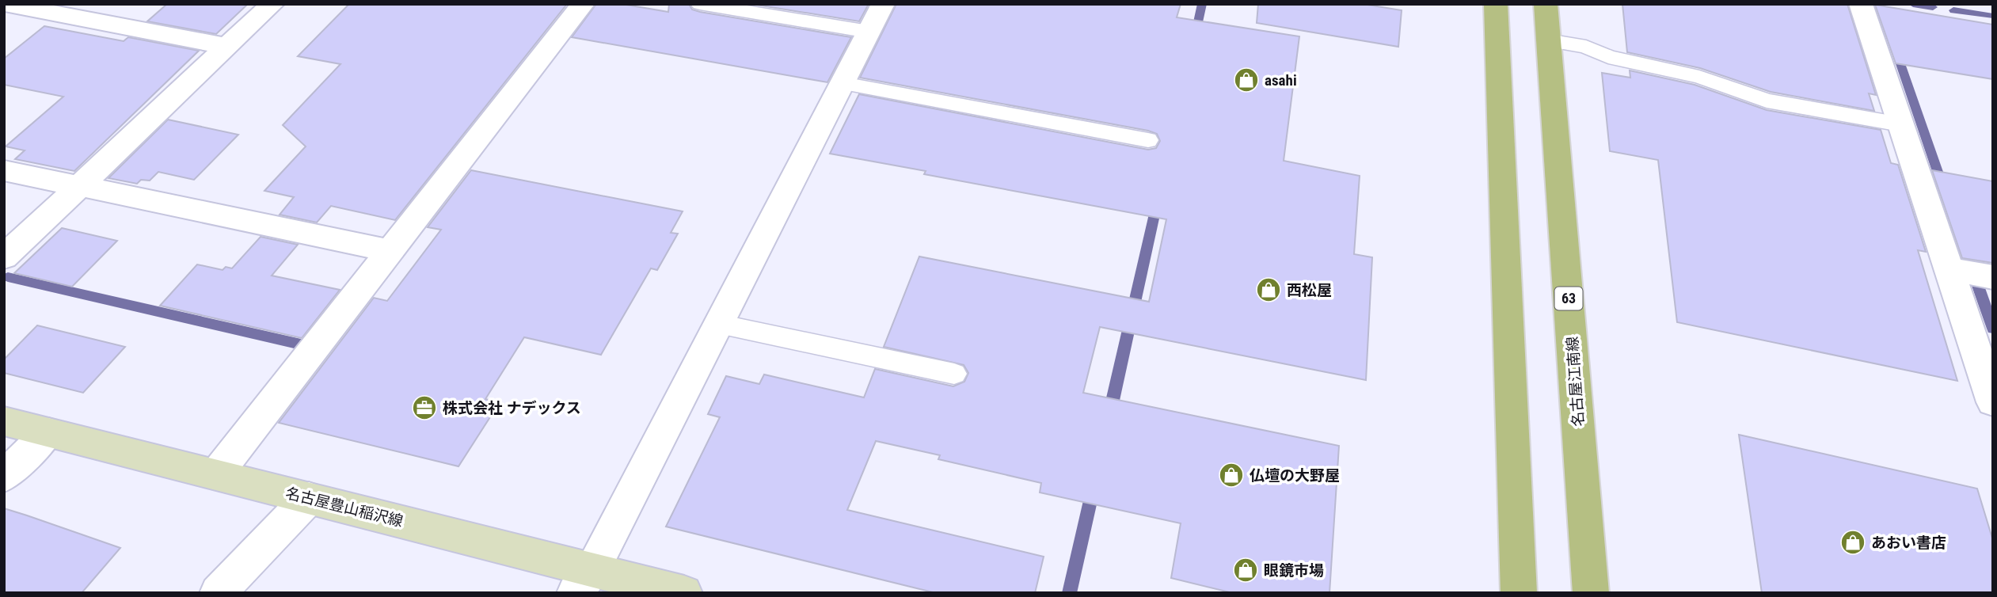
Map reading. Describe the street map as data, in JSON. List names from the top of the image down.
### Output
{
  "streets": {
    "main road": ["63", "名古屋江南線", "名古屋豊山稲沢線"]
  },
  "places": {
    "shop": [
      "asahi",
      "西松屋",
      "仏壇の大野屋",
      "あおい書店",
      "眼鏡市場"
    ],
    "office": ["株式会社 ナデックス"]
  }
}
